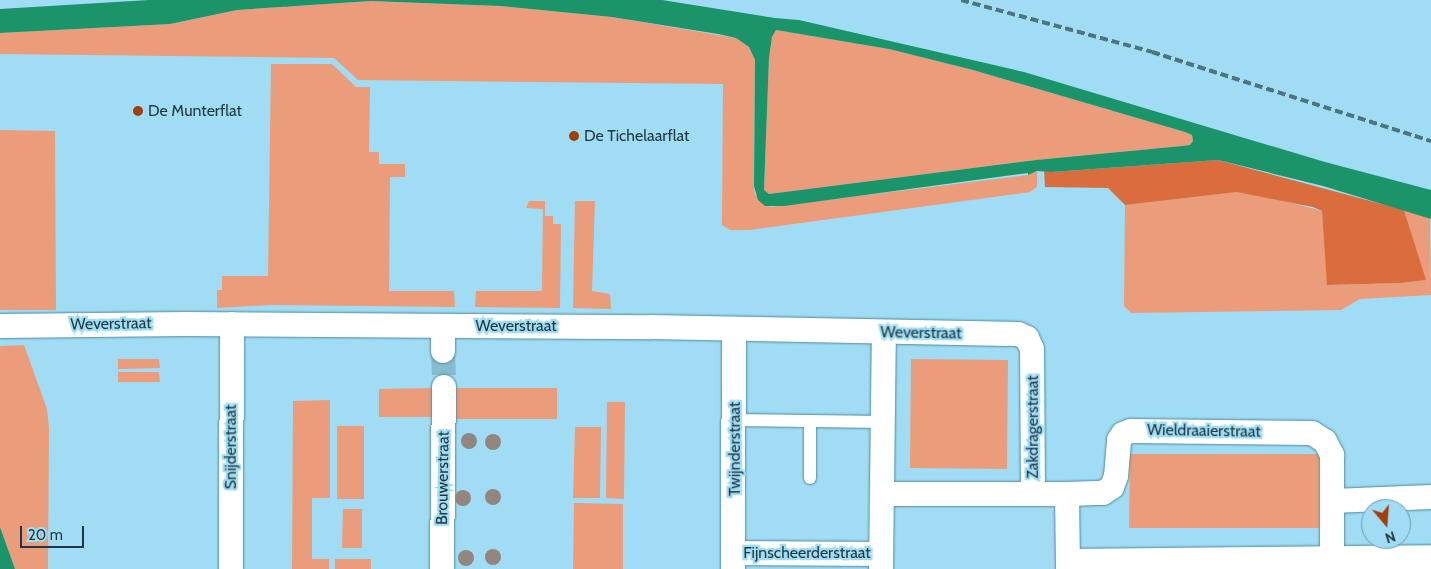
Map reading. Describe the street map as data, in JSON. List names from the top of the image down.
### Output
{
  "streets": {
    "street": [
      "Weverstraat",
      "Zakdragerstraat",
      "Wieldraaierstraat",
      "Snijderstraat",
      "Twijnderstraat",
      "Brouwerstraat",
      "Fijnscheerderstraat"
    ]
  },
  "crossings": [
    ["Weverstraat", "Zakdragerstraat"],
    ["Weverstraat", "Snijderstraat"],
    ["Weverstraat", "Twijnderstraat"],
    ["Zakdragerstraat", "Wieldraaierstraat"],
    ["Twijnderstraat", "Fijnscheerderstraat"]
  ],
  "places": ["De Munterflat", "De Tichelaarflat"],
  "scale_bar": "20 m",
  "north": "bottom"
}
